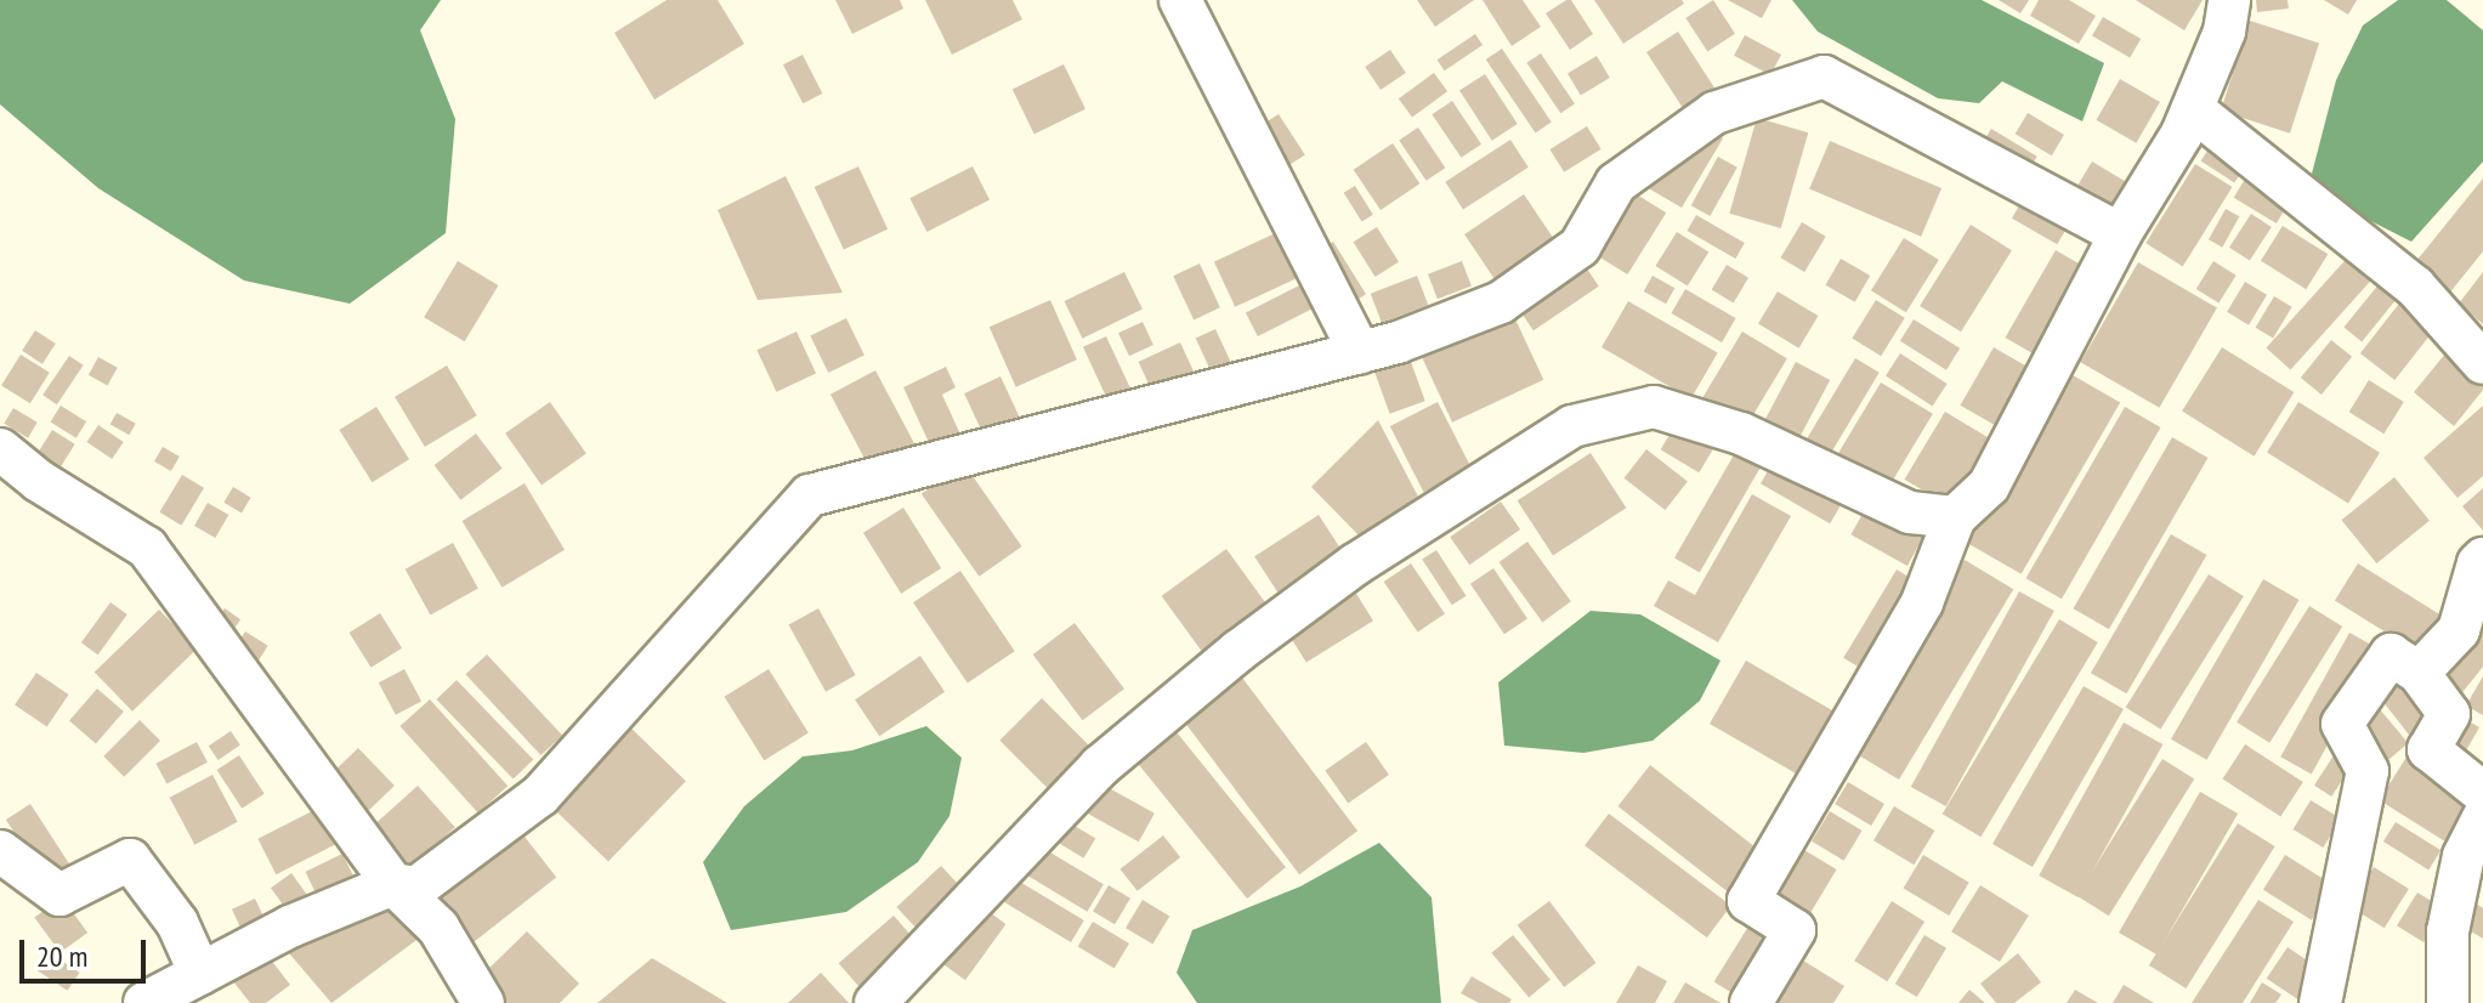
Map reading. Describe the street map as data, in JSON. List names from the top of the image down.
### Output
{
  "scale_bar": "20 m"
}
